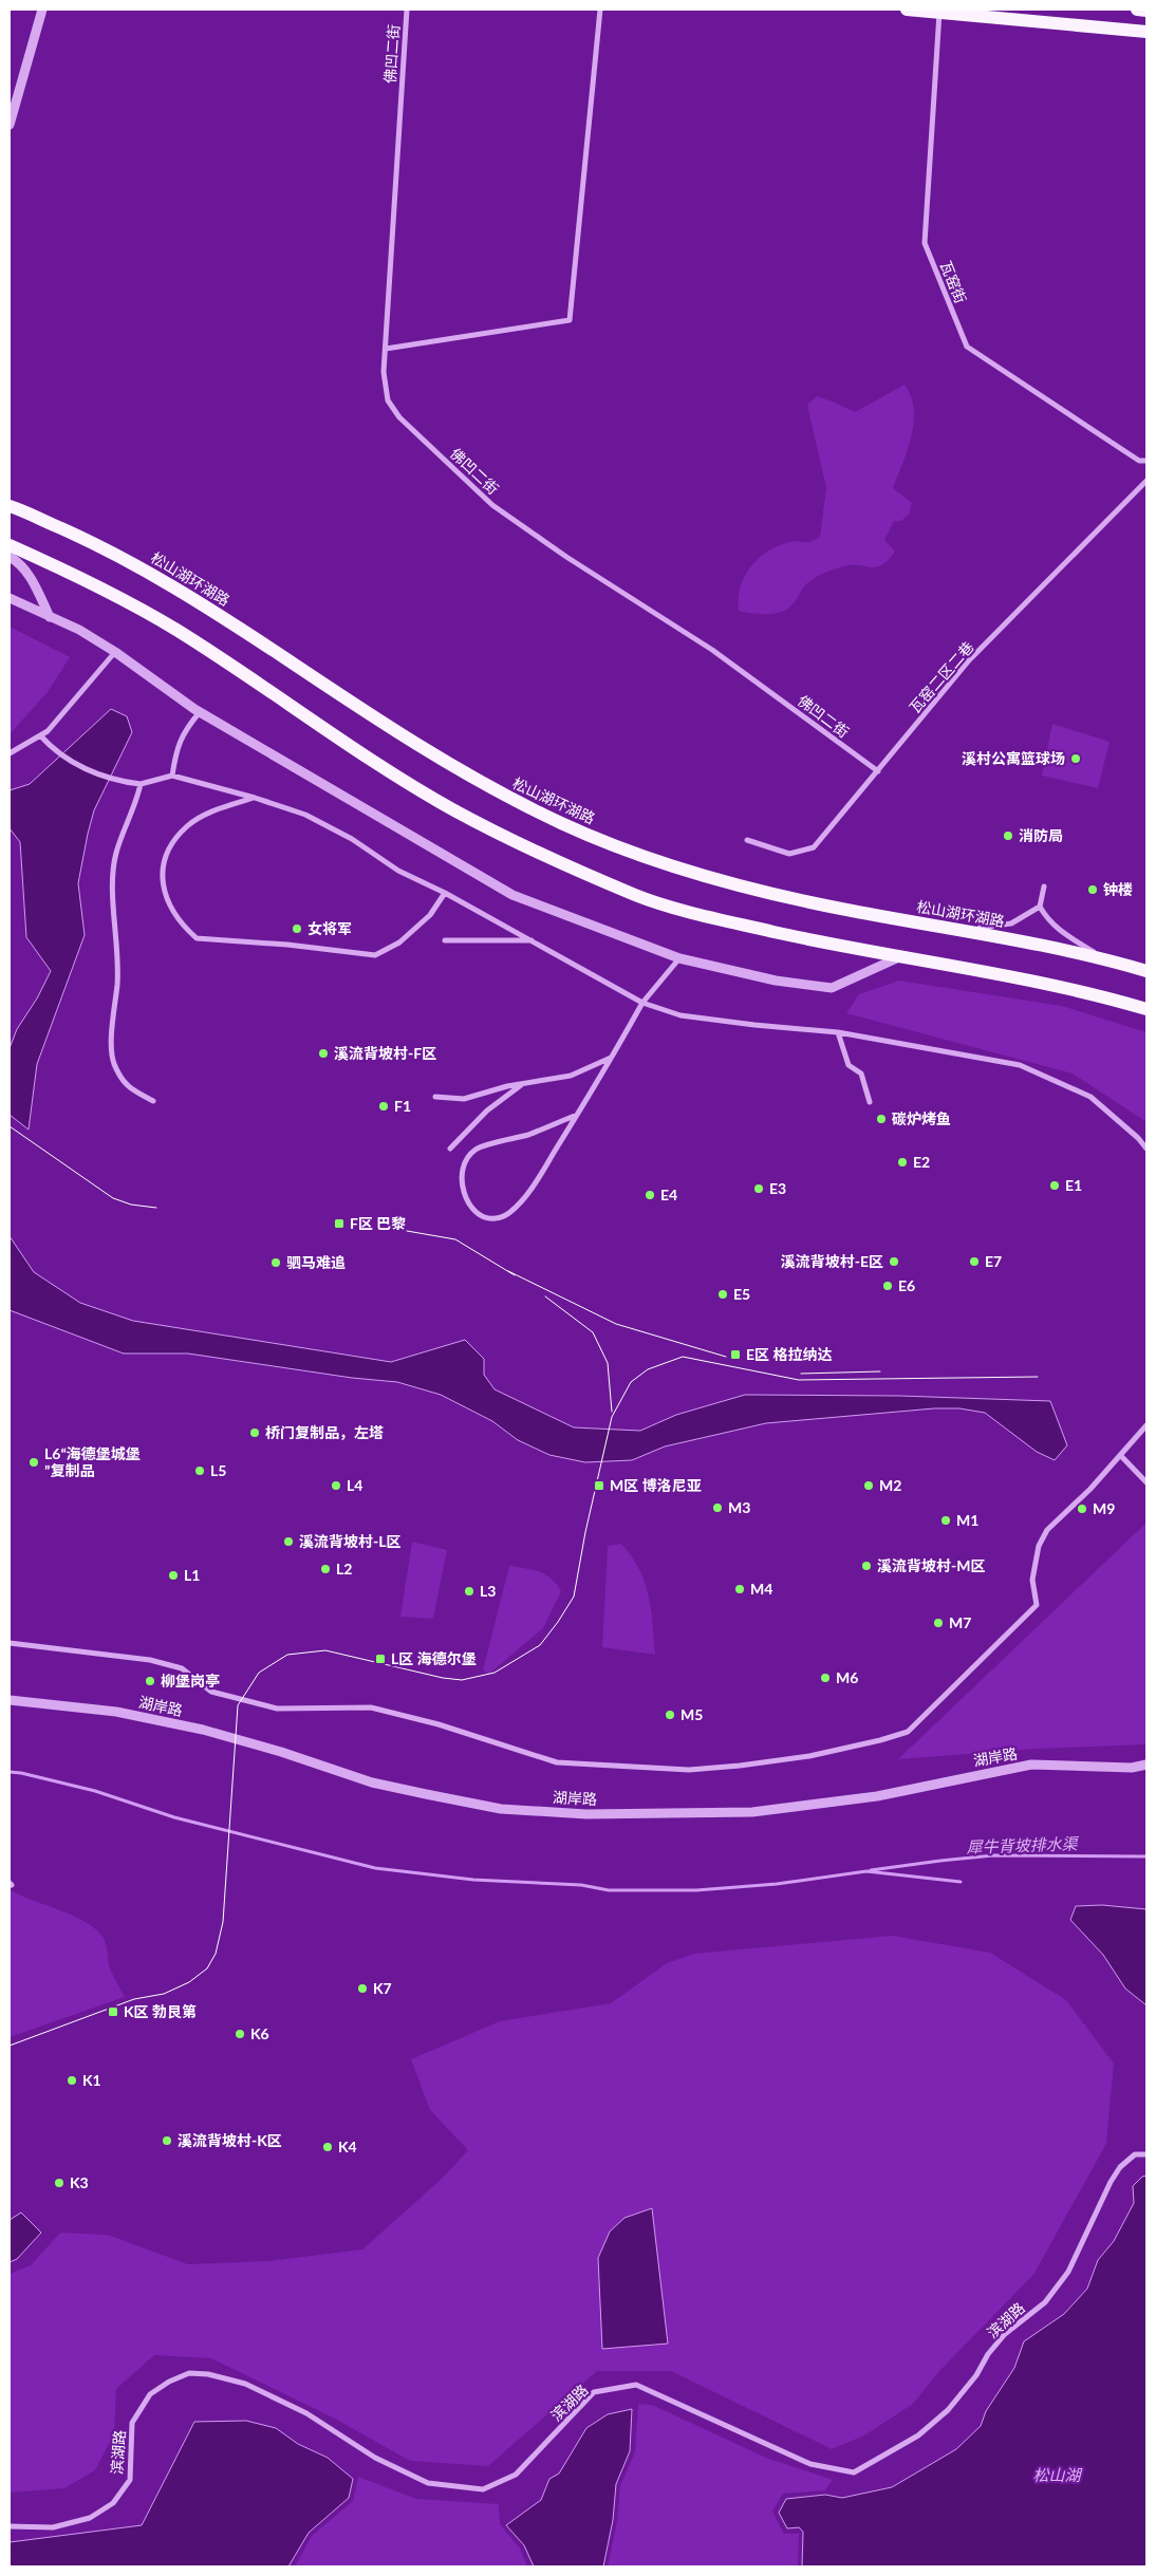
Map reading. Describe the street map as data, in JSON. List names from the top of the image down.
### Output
{
  "streets": {
    "main road": ["松山湖环湖路"],
    "street": [
      "佛凹二街",
      "瓦窑街",
      "瓦窑二区二巷",
      "湖岸路",
      "滨湖路"
    ]
  },
  "crossings": [
    ["佛凹二街", "瓦窑二区二巷"]
  ],
  "water": ["犀牛背坡排水渠", "松山湖"],
  "places": {
    "other": [
      "溪村公寓篮球场",
      "消防局",
      "钟楼",
      "女将军",
      "溪流背坡村-F区",
      "F1",
      "碳炉烤鱼",
      "E2",
      "E1",
      "E3",
      "E4",
      "溪流背坡村-E区",
      "E7",
      "驷马难追",
      "E6",
      "E5",
      "桥门复制品，左塔",
      "L6“海德堡城堡 ”复制品",
      "L5",
      "L4",
      "M2",
      "M3",
      "M9",
      "M1",
      "溪流背坡村-L区",
      "溪流背坡村-M区",
      "L2",
      "L1",
      "M4",
      "L3",
      "M7",
      "M6",
      "柳堡岗亭",
      "M5",
      "K7",
      "K6",
      "K1",
      "溪流背坡村-K区",
      "K4",
      "K3"
    ],
    "transit": [
      "F区 巴黎",
      "E区 格拉纳达",
      "M区 博洛尼亚",
      "L区 海德尔堡",
      "K区 勃艮第"
    ]
  }
}
